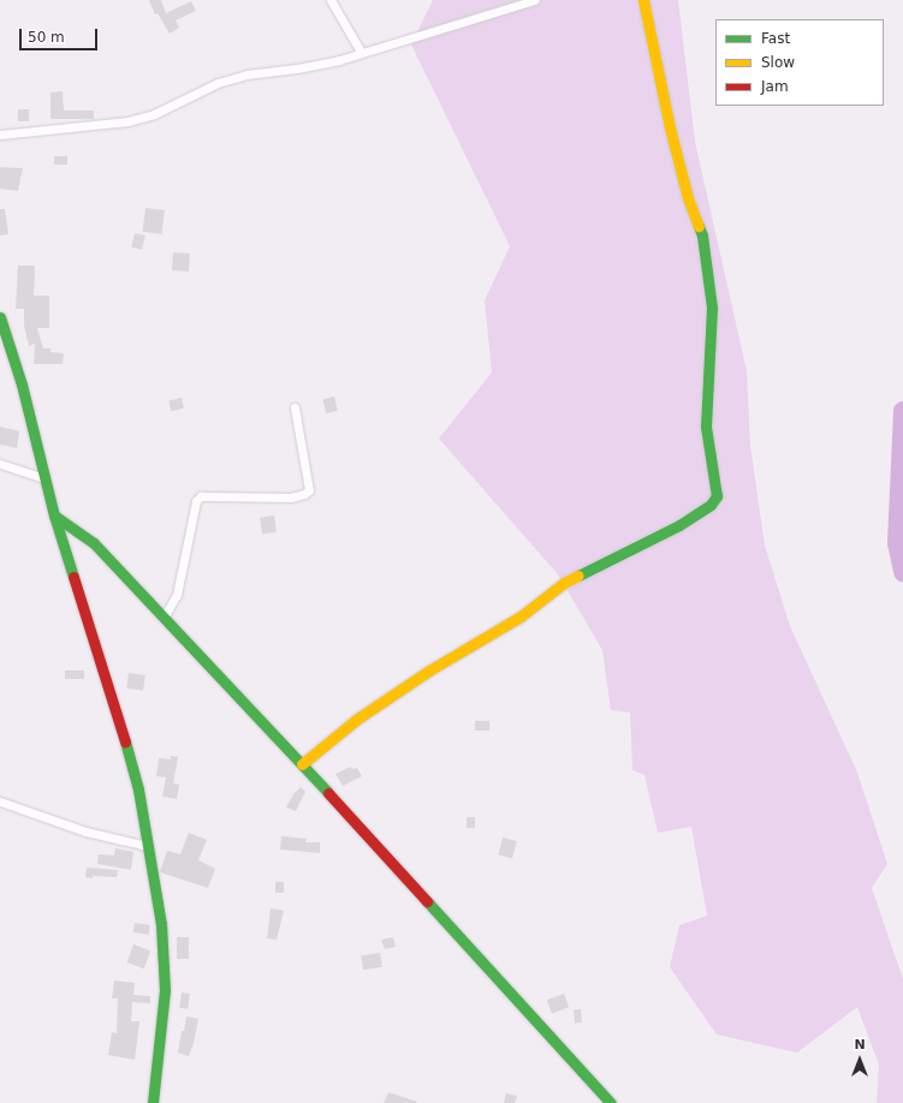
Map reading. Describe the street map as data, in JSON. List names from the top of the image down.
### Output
{
  "legend": ["Fast", "Slow", "Jam"],
  "scale_bar": "50 m",
  "north": "top"
}
